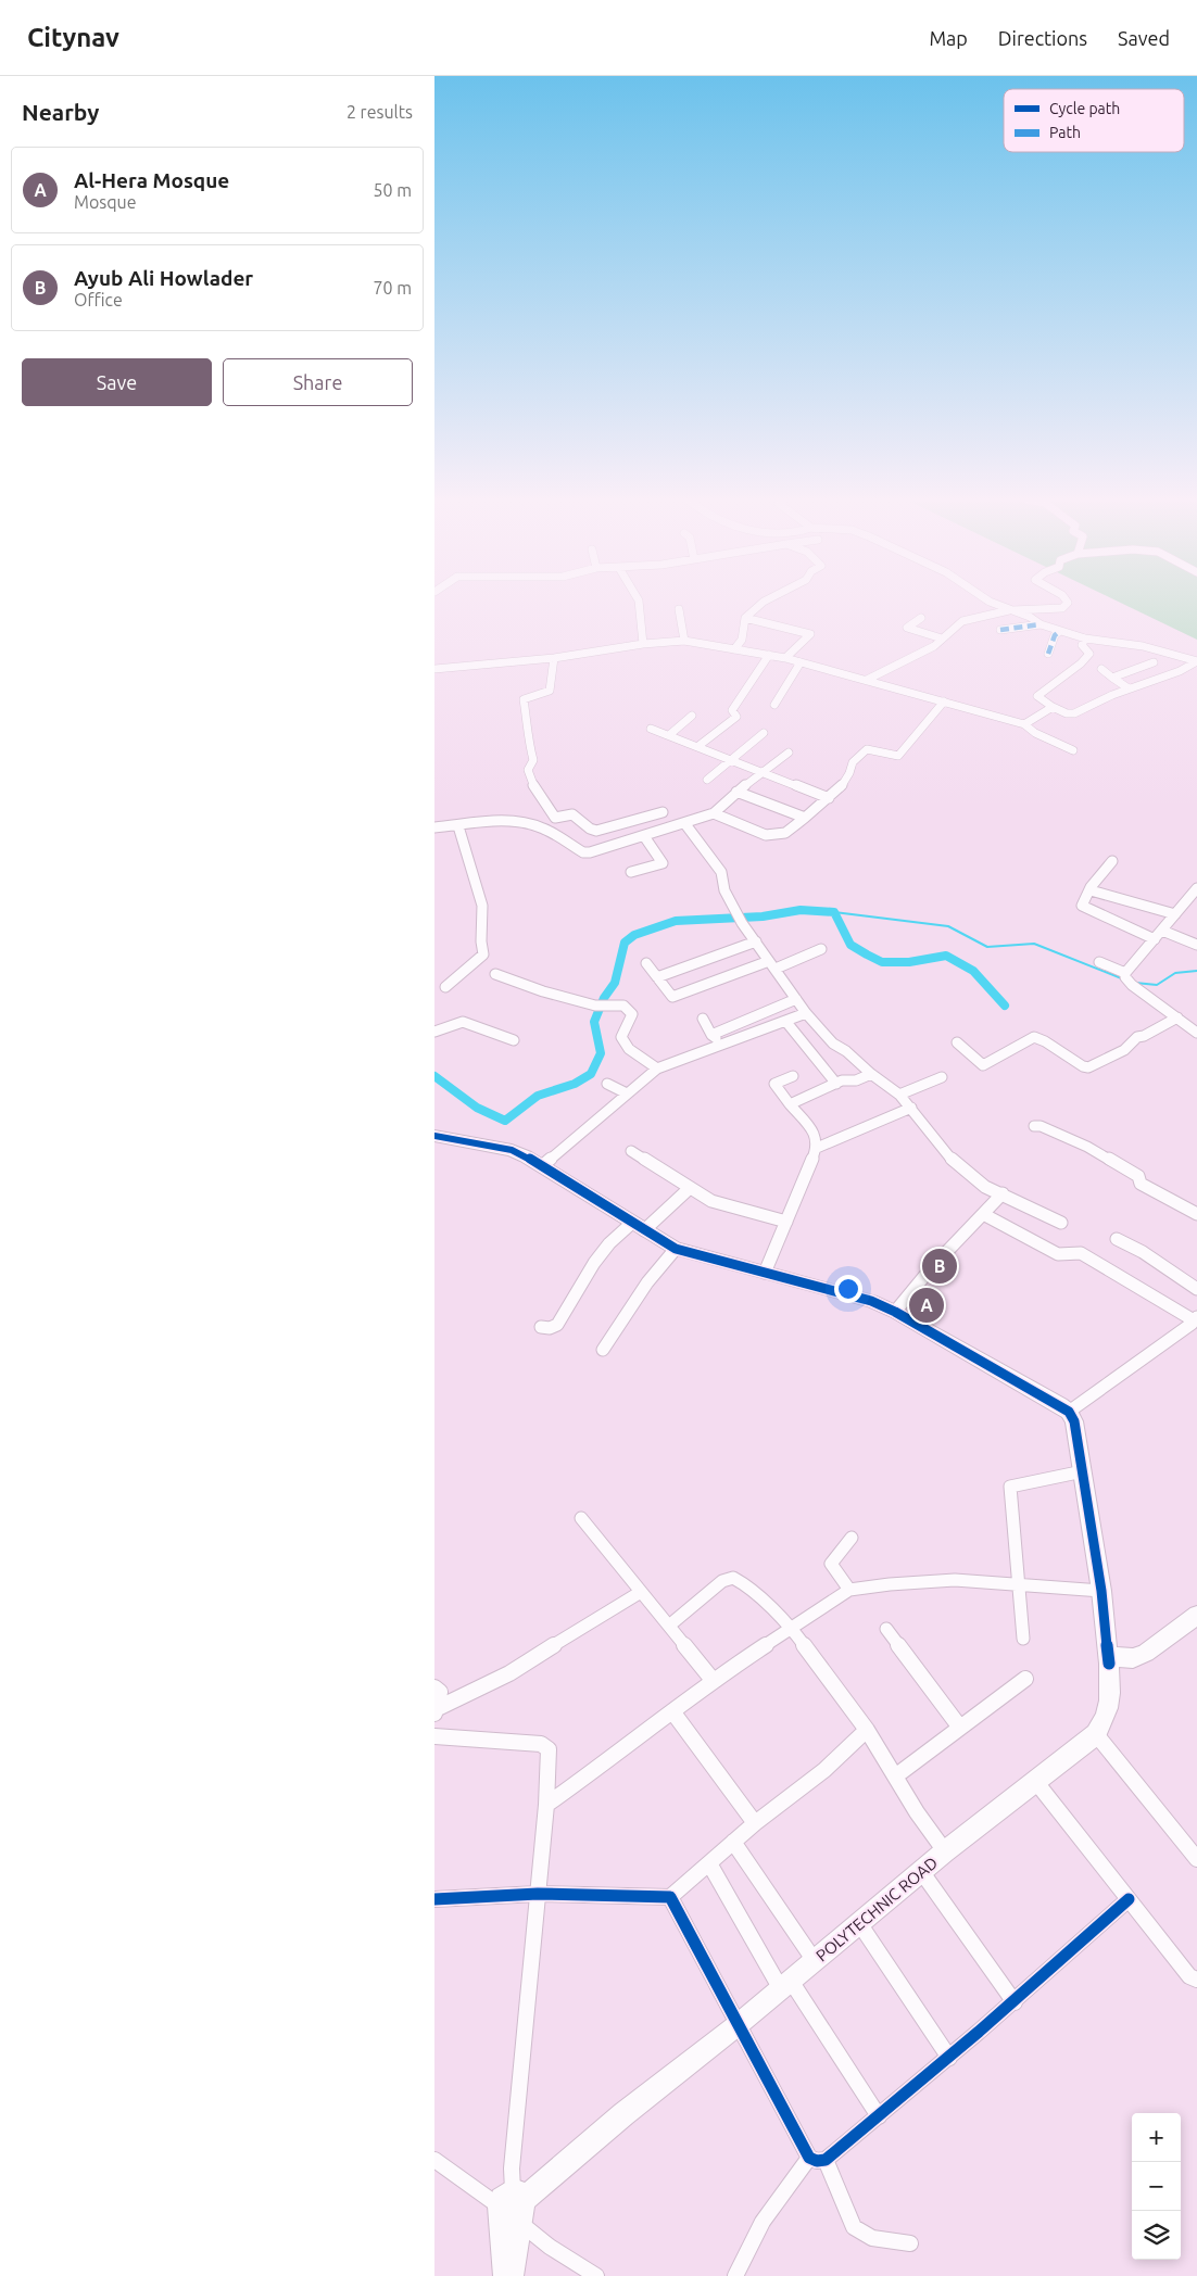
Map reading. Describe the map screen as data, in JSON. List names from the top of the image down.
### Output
{
  "streets": {
    "street": ["POLYTECHNIC ROAD"]
  },
  "legend": ["Cycle path", "Path"],
  "page": {
    "header": "Citynav",
    "nav": ["Map", "Directions", "Saved"],
    "heading": ["Nearby", "2 results"],
    "list": [
      {
        "mark": "A",
        "name": "Al-Hera Mosque",
        "note": "Mosque",
        "value": "50 m"
      },
      {
        "mark": "B",
        "name": "Ayub Ali Howlader",
        "note": "Office",
        "value": "70 m"
      }
    ],
    "buttons": ["Save", "Share"],
    "pins": ["B", "A"],
    "map_buttons": ["+", "−"]
  }
}
